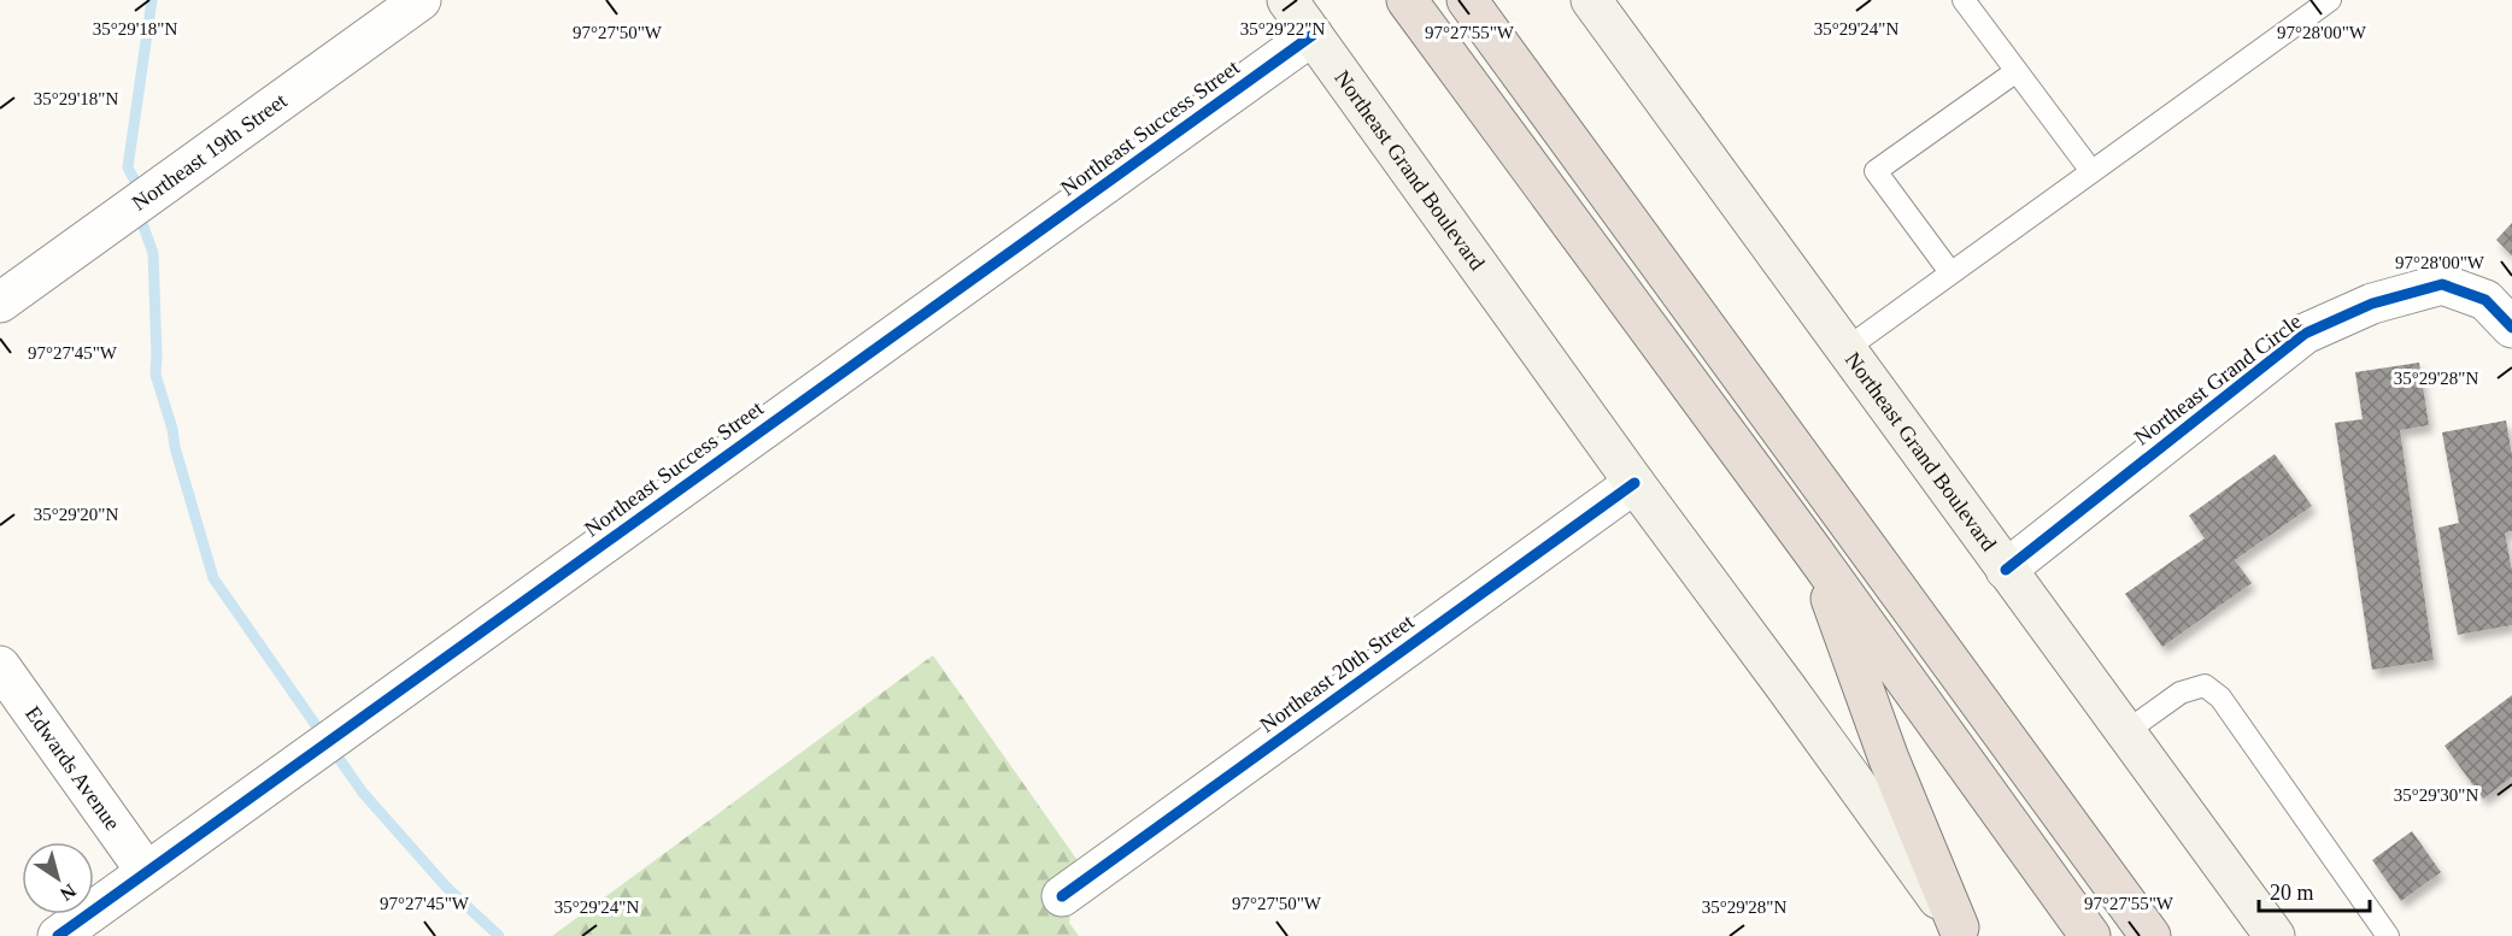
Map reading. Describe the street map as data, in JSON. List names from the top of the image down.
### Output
{
  "streets": {
    "main road": ["Northeast Grand Boulevard"],
    "street": [
      "Northeast Success Street",
      "Northeast 19th Street",
      "Northeast Grand Circle",
      "Northeast 20th Street",
      "Edwards Avenue"
    ]
  },
  "crossings": [
    ["Northeast Success Street", "Northeast Grand Boulevard"],
    ["Northeast Success Street", "Edwards Avenue"],
    ["Northeast Grand Boulevard", "Northeast Grand Circle"],
    ["Northeast Grand Boulevard", "Northeast 20th Street"]
  ],
  "scale_bar": "20 m",
  "north": "bottom right",
  "coordinates": [
    "35°29'18\"N",
    "35°29'22\"N",
    "35°29'24\"N",
    "97°27'50\"W",
    "97°27'55\"W",
    "97°28'00\"W",
    "97°27'45\"W",
    "35°29'28\"N",
    "35°29'20\"N",
    "35°29'30\"N"
  ]
}
